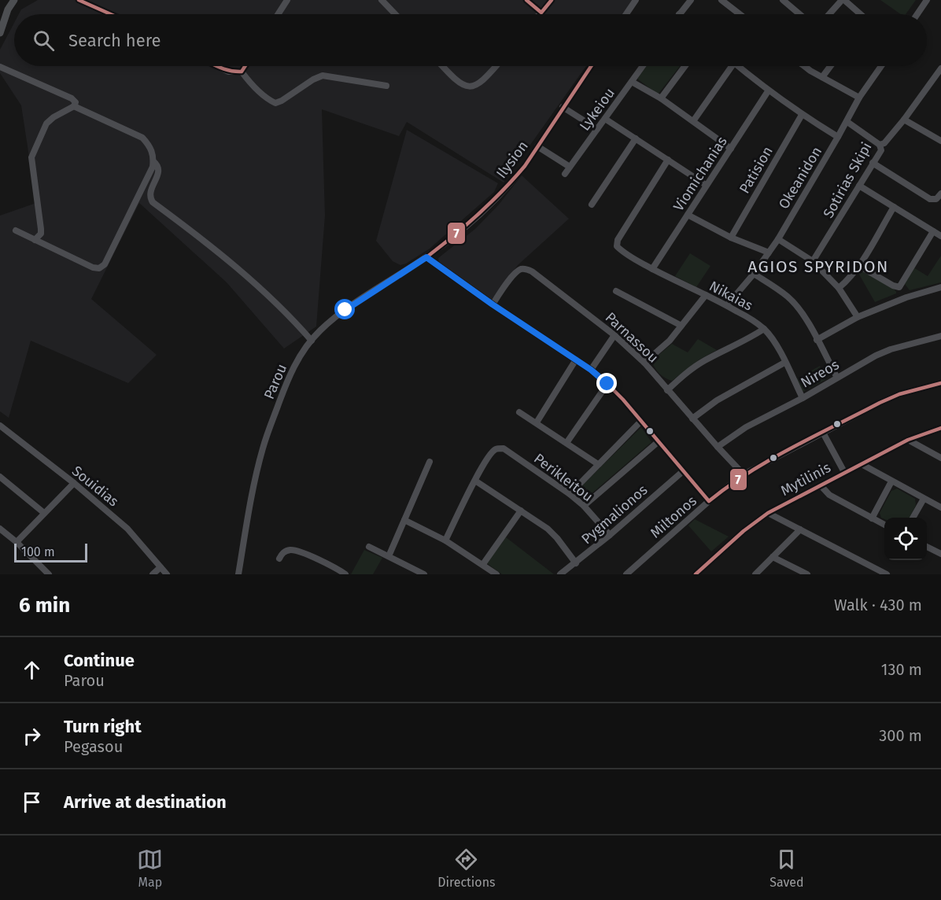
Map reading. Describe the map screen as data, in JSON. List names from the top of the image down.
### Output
{
  "streets": {
    "street": [
      "Lykeiou",
      "Ilysion",
      "Patision",
      "Viomichanias",
      "Okeanidon",
      "Sotirias Skipi",
      "Nikaias",
      "Parnassou",
      "Nireos",
      "Parou",
      "Perikleitou",
      "Mytilinis",
      "Souidias",
      "Pygmalionos",
      "Miltonos"
    ]
  },
  "crossings": [
    ["Ilysion", "Parou"],
    ["Viomichanias", "Nikaias"],
    ["Okeanidon", "Nikaias"],
    ["Nikaias", "Nireos"],
    ["Parnassou", "Nireos"],
    ["Parnassou", "Miltonos"],
    ["Perikleitou", "Pygmalionos"]
  ],
  "districts": ["AGIOS SPYRIDON"],
  "lines": ["transit line 7"],
  "scale_bar": "100 m",
  "page": {
    "search": "Search here",
    "scale": "100 m",
    "heading": ["6 min", "Walk · 430 m"],
    "list": [
      ["Continue", "Parou", "130 m"],
      ["Turn right", "Pegasou", "300 m"],
      "Arrive at destination"
    ],
    "nav": ["Map", "Directions", "Saved"]
  }
}
